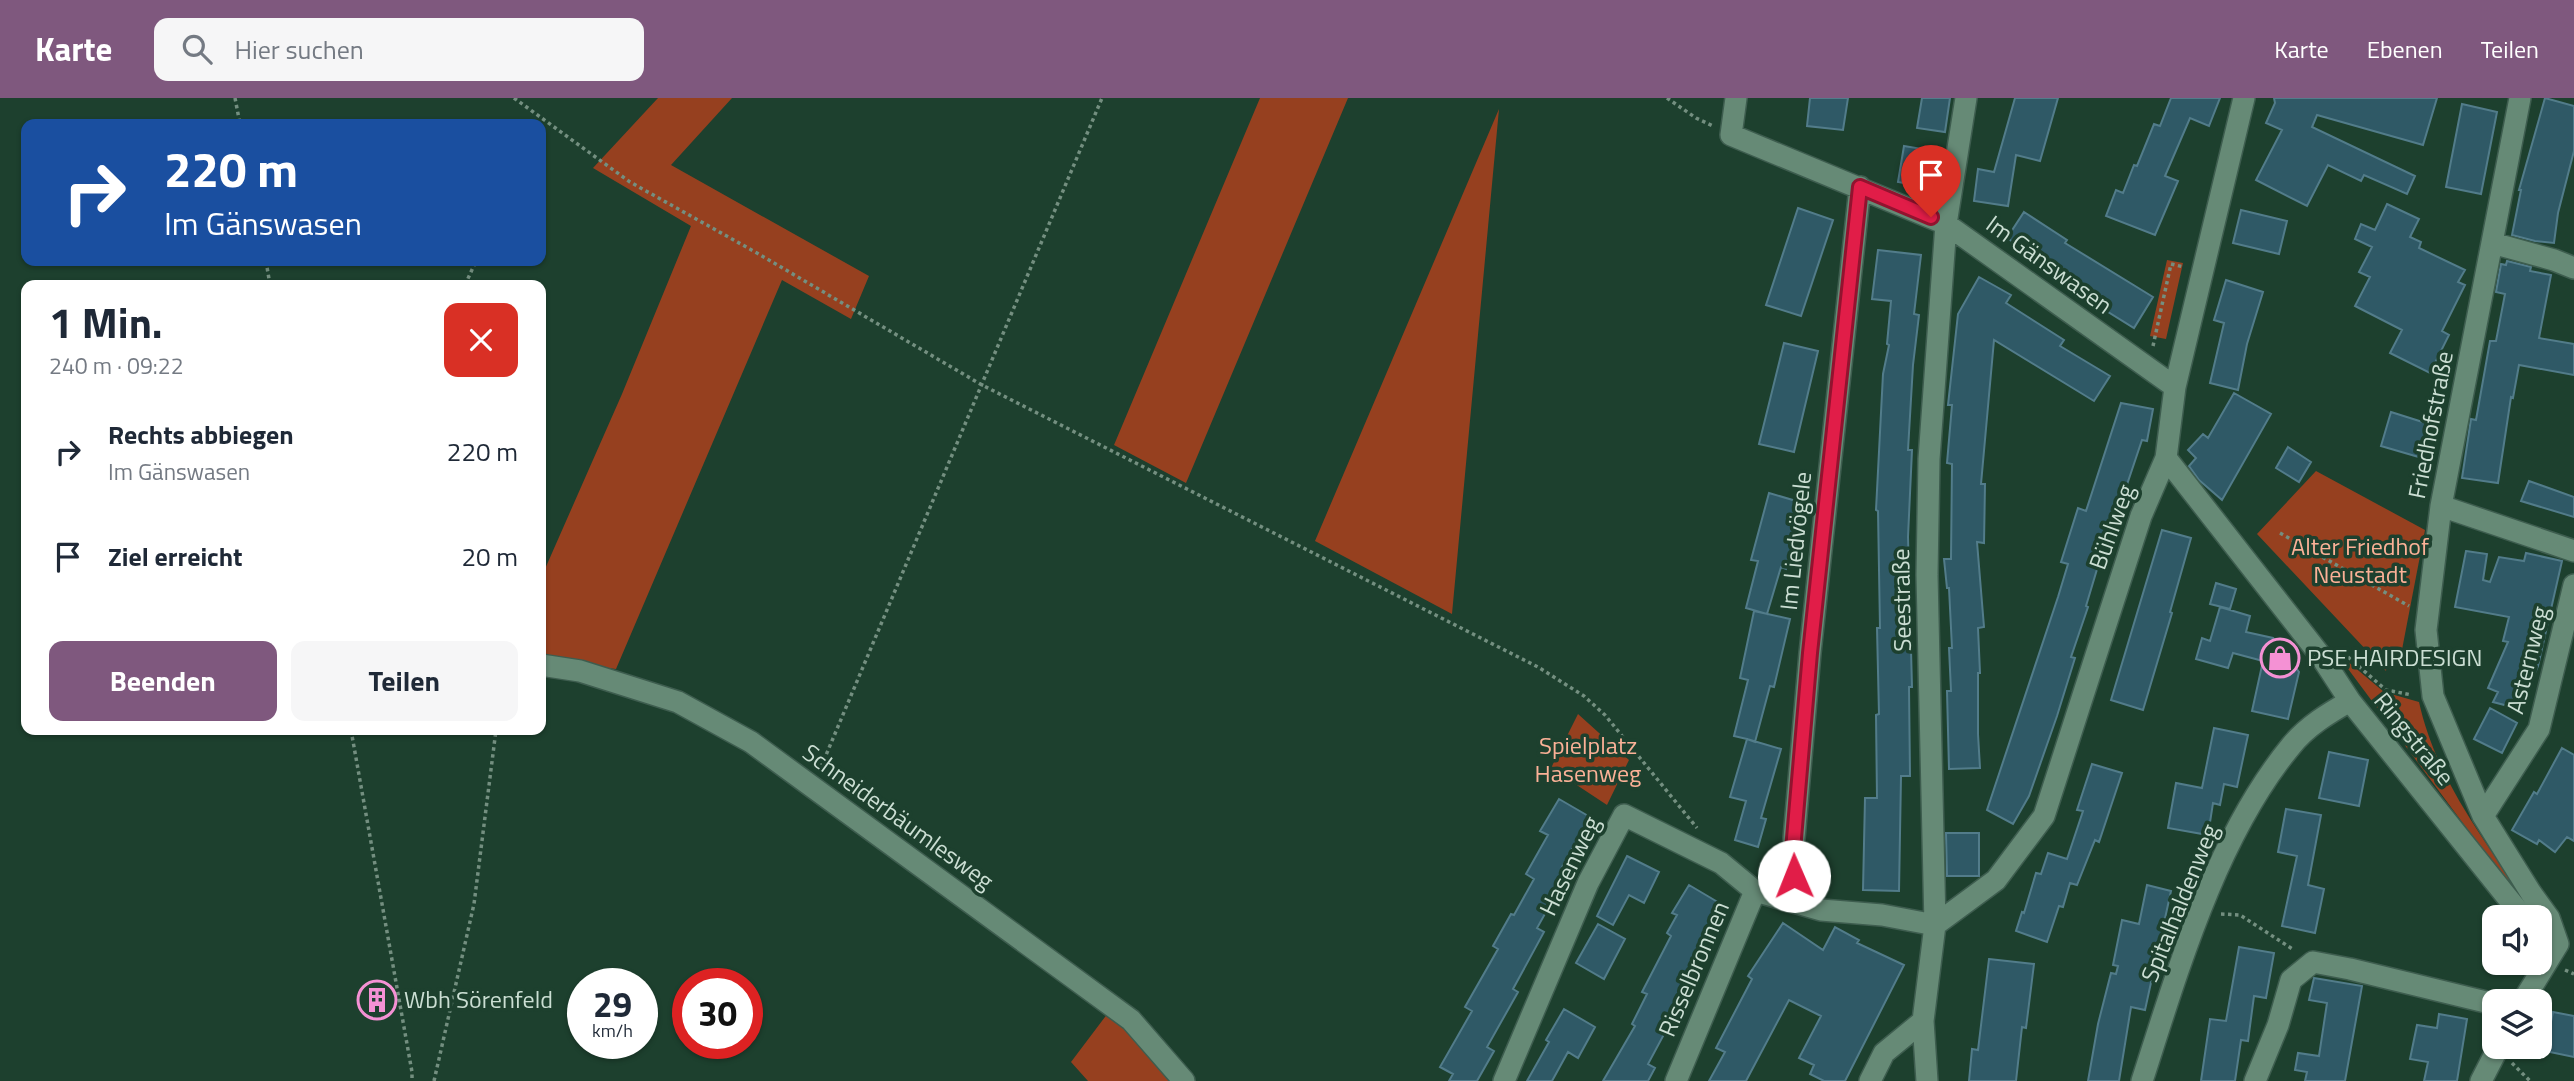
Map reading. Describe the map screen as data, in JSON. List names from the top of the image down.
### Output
{
  "streets": {
    "street": [
      "Im Gänswasen",
      "Friedhofstraße",
      "Bühlweg",
      "Im Liedvögele",
      "Seestraße",
      "Asternweg",
      "Ringstraße",
      "Schneiderbäumlesweg",
      "Hasenweg",
      "Spitalhaldenweg",
      "Risselbronnen"
    ]
  },
  "crossings": [
    ["Im Gänswasen", "Bühlweg"],
    ["Im Gänswasen", "Im Liedvögele"],
    ["Im Gänswasen", "Seestraße"],
    ["Friedhofstraße", "Asternweg"],
    ["Bühlweg", "Seestraße"],
    ["Bühlweg", "Ringstraße"],
    ["Bühlweg", "Risselbronnen"],
    ["Im Liedvögele", "Risselbronnen"],
    ["Seestraße", "Risselbronnen"],
    ["Ringstraße", "Spitalhaldenweg"],
    ["Hasenweg", "Risselbronnen"]
  ],
  "parks": ["Alter Friedhof Neustadt", "Spielplatz Hasenweg"],
  "places": {
    "shop": ["PSE HAIRDESIGN"],
    "building": ["Wbh Sörenfeld"]
  },
  "page": {
    "header": "Karte",
    "search": "Hier suchen",
    "nav": ["Karte", "Ebenen", "Teilen"],
    "turn": ["220 m", "Im Gänswasen"],
    "heading": ["1 Min.", "240 m · 09:22"],
    "list": [
      {
        "name": "Rechts abbiegen",
        "note": "Im Gänswasen",
        "value": "220 m"
      },
      {
        "name": "Ziel erreicht",
        "value": "20 m"
      }
    ],
    "buttons": ["Beenden", "Teilen"],
    "speed": "29 km/h",
    "limit": "30"
  }
}
